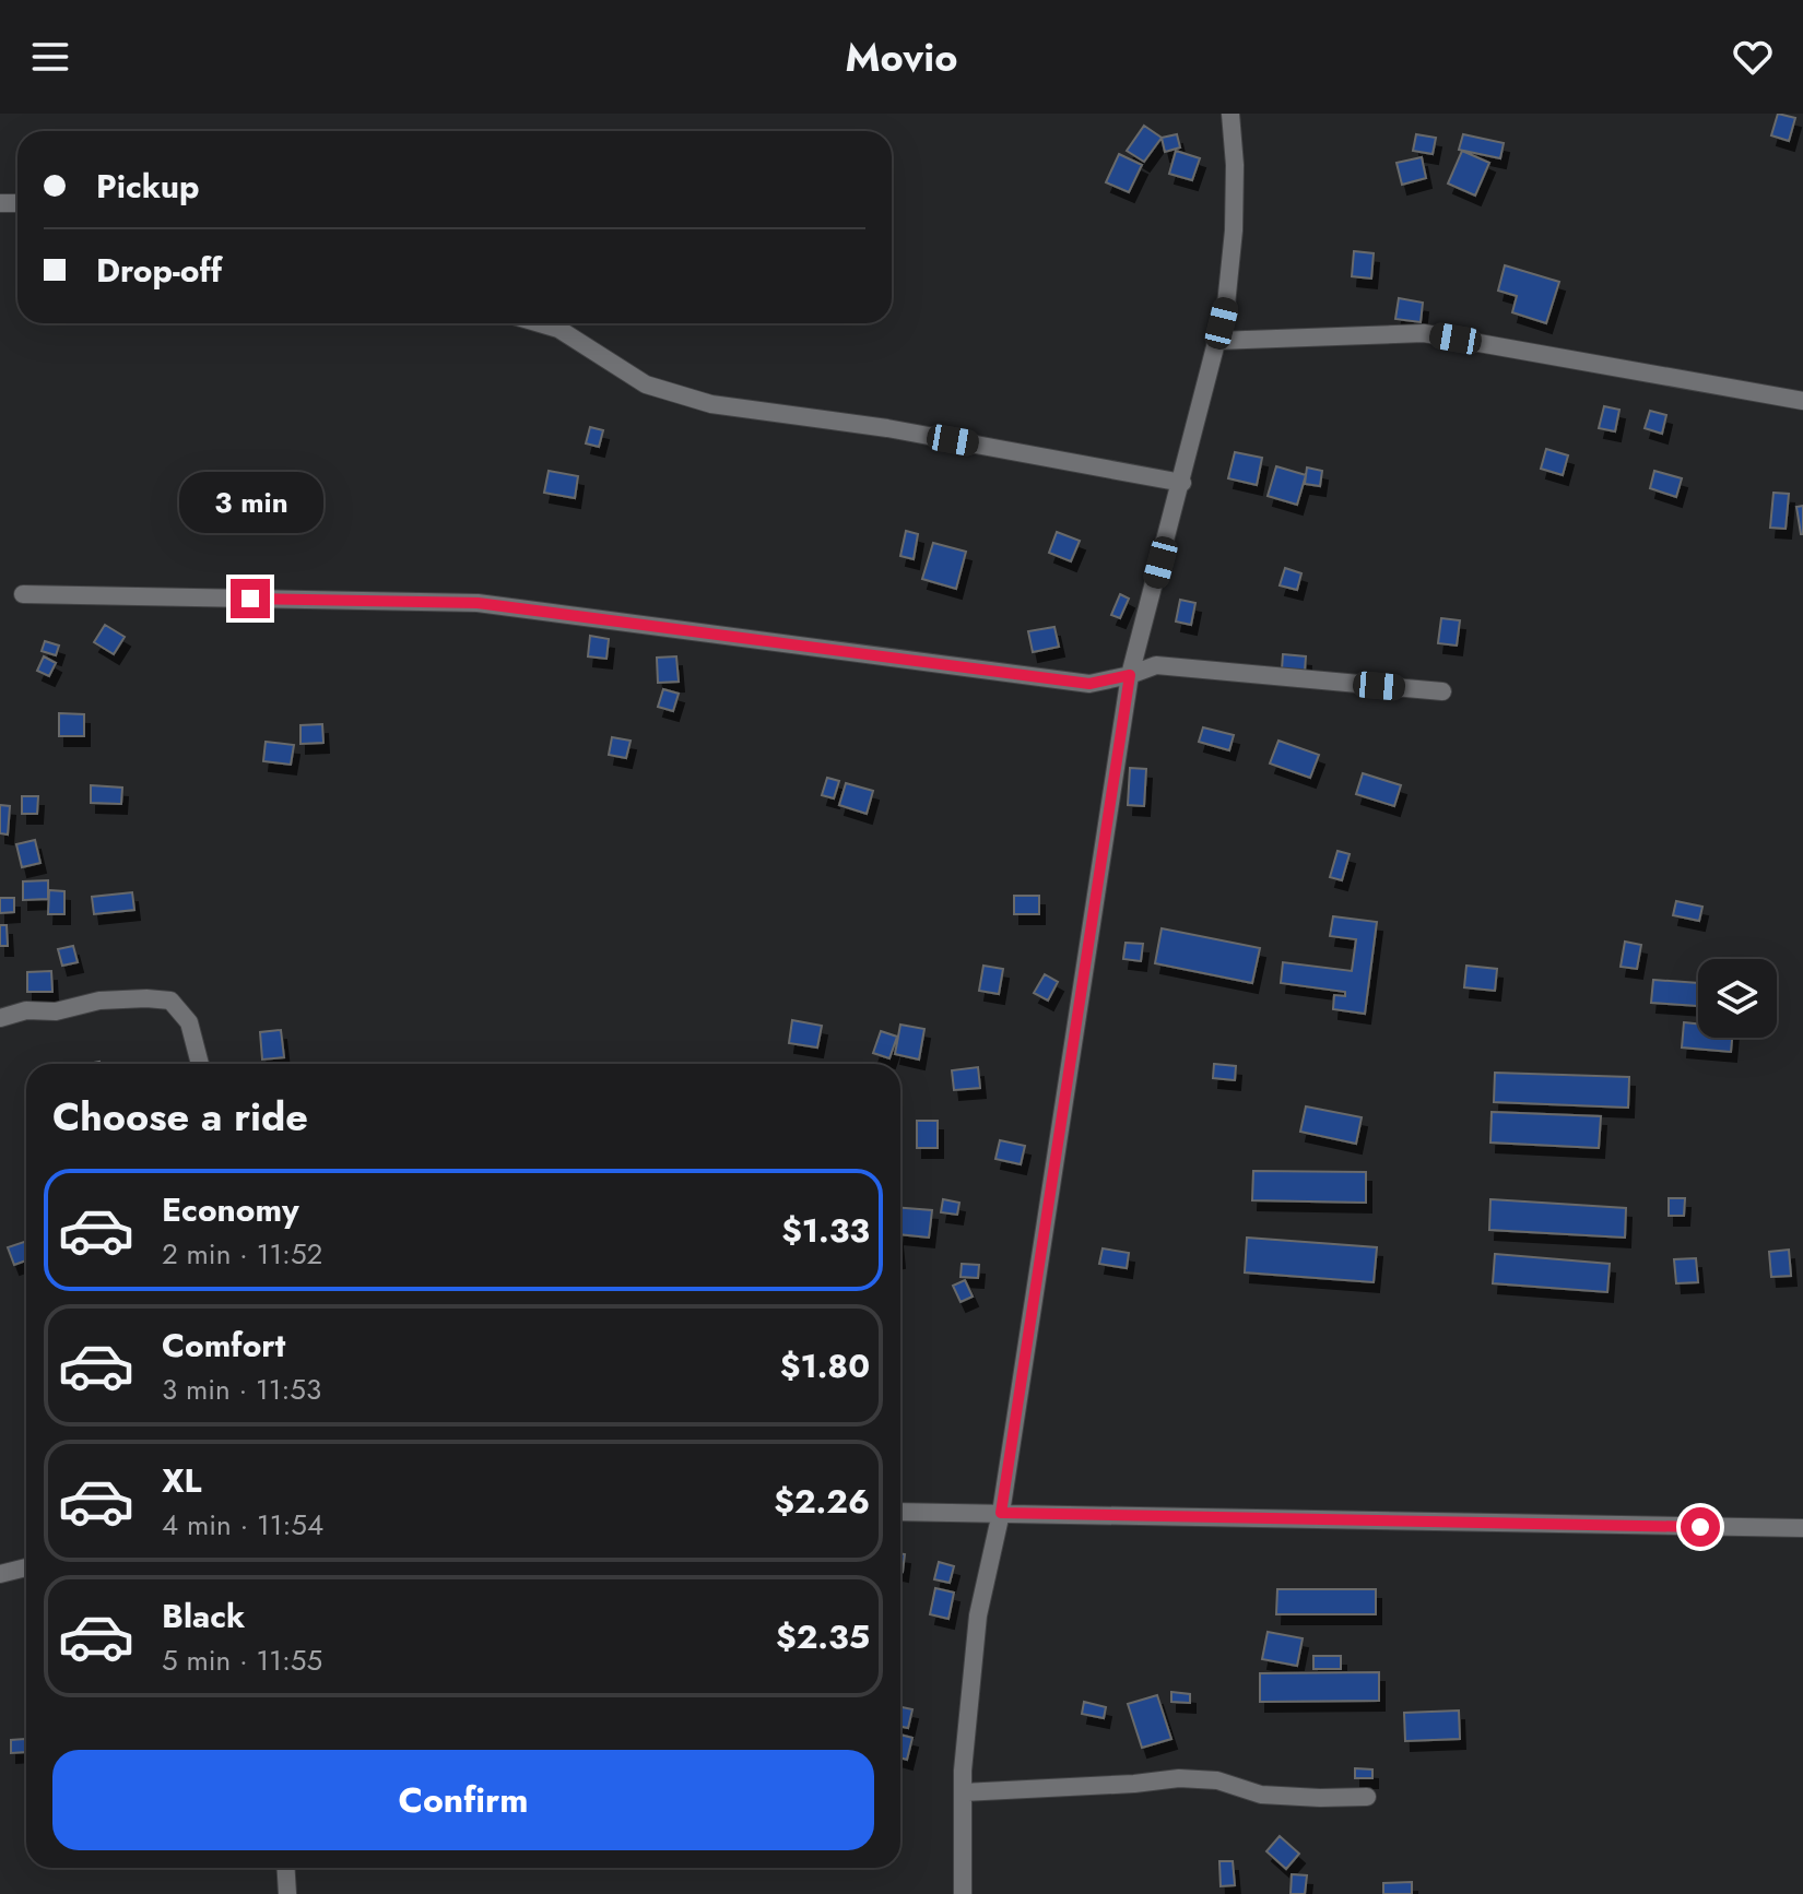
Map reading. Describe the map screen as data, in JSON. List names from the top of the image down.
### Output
{
  "page": {
    "header": "Movio",
    "banner": ["Pickup", "Drop-off"],
    "bubble": "3 min",
    "heading": "Choose a ride",
    "list": [
      {
        "name": "Economy",
        "note": "2 min · 11:52",
        "value": "$1.33"
      },
      {
        "name": "Comfort",
        "note": "3 min · 11:53",
        "value": "$1.80"
      },
      {
        "name": "XL",
        "note": "4 min · 11:54",
        "value": "$2.26"
      },
      {
        "name": "Black",
        "note": "5 min · 11:55",
        "value": "$2.35"
      }
    ],
    "buttons": "Confirm"
  }
}
